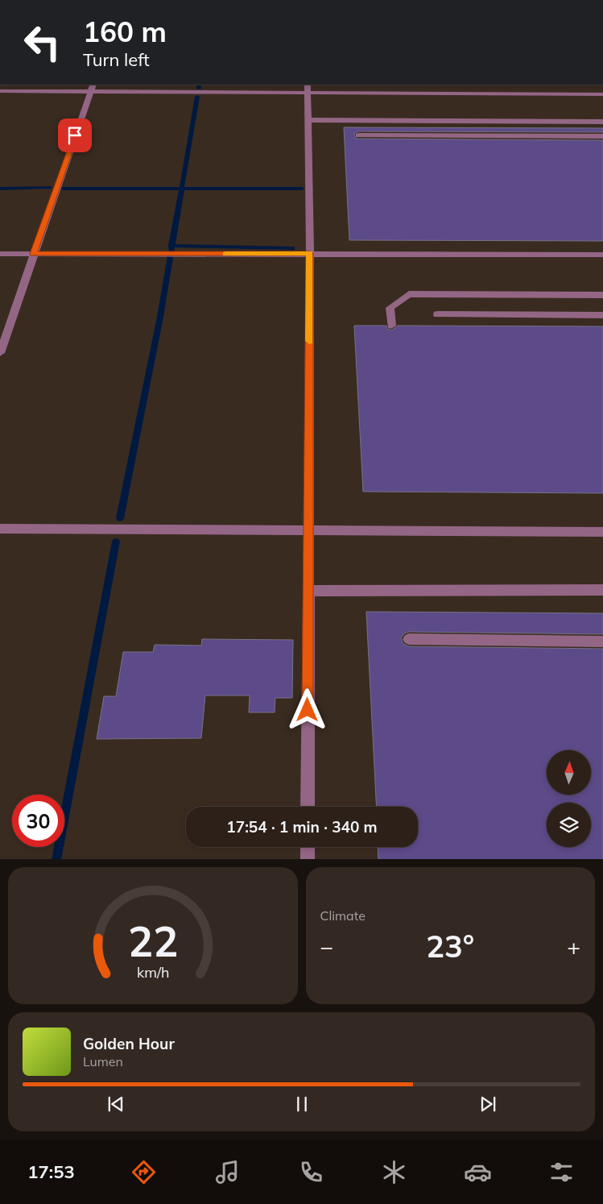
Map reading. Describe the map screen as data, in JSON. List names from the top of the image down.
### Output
{
  "north": "top",
  "page": {
    "turn": ["160 m", "Turn left"],
    "limit": "30",
    "trip": "17:54 · 1 min · 340 m",
    "tile": "Climate",
    "heat": ["−", "23°", "+"],
    "song": ["Golden Hour", "Lumen"],
    "tabs": "17:53",
    "gauge": ["22", "km/h"]
  }
}
